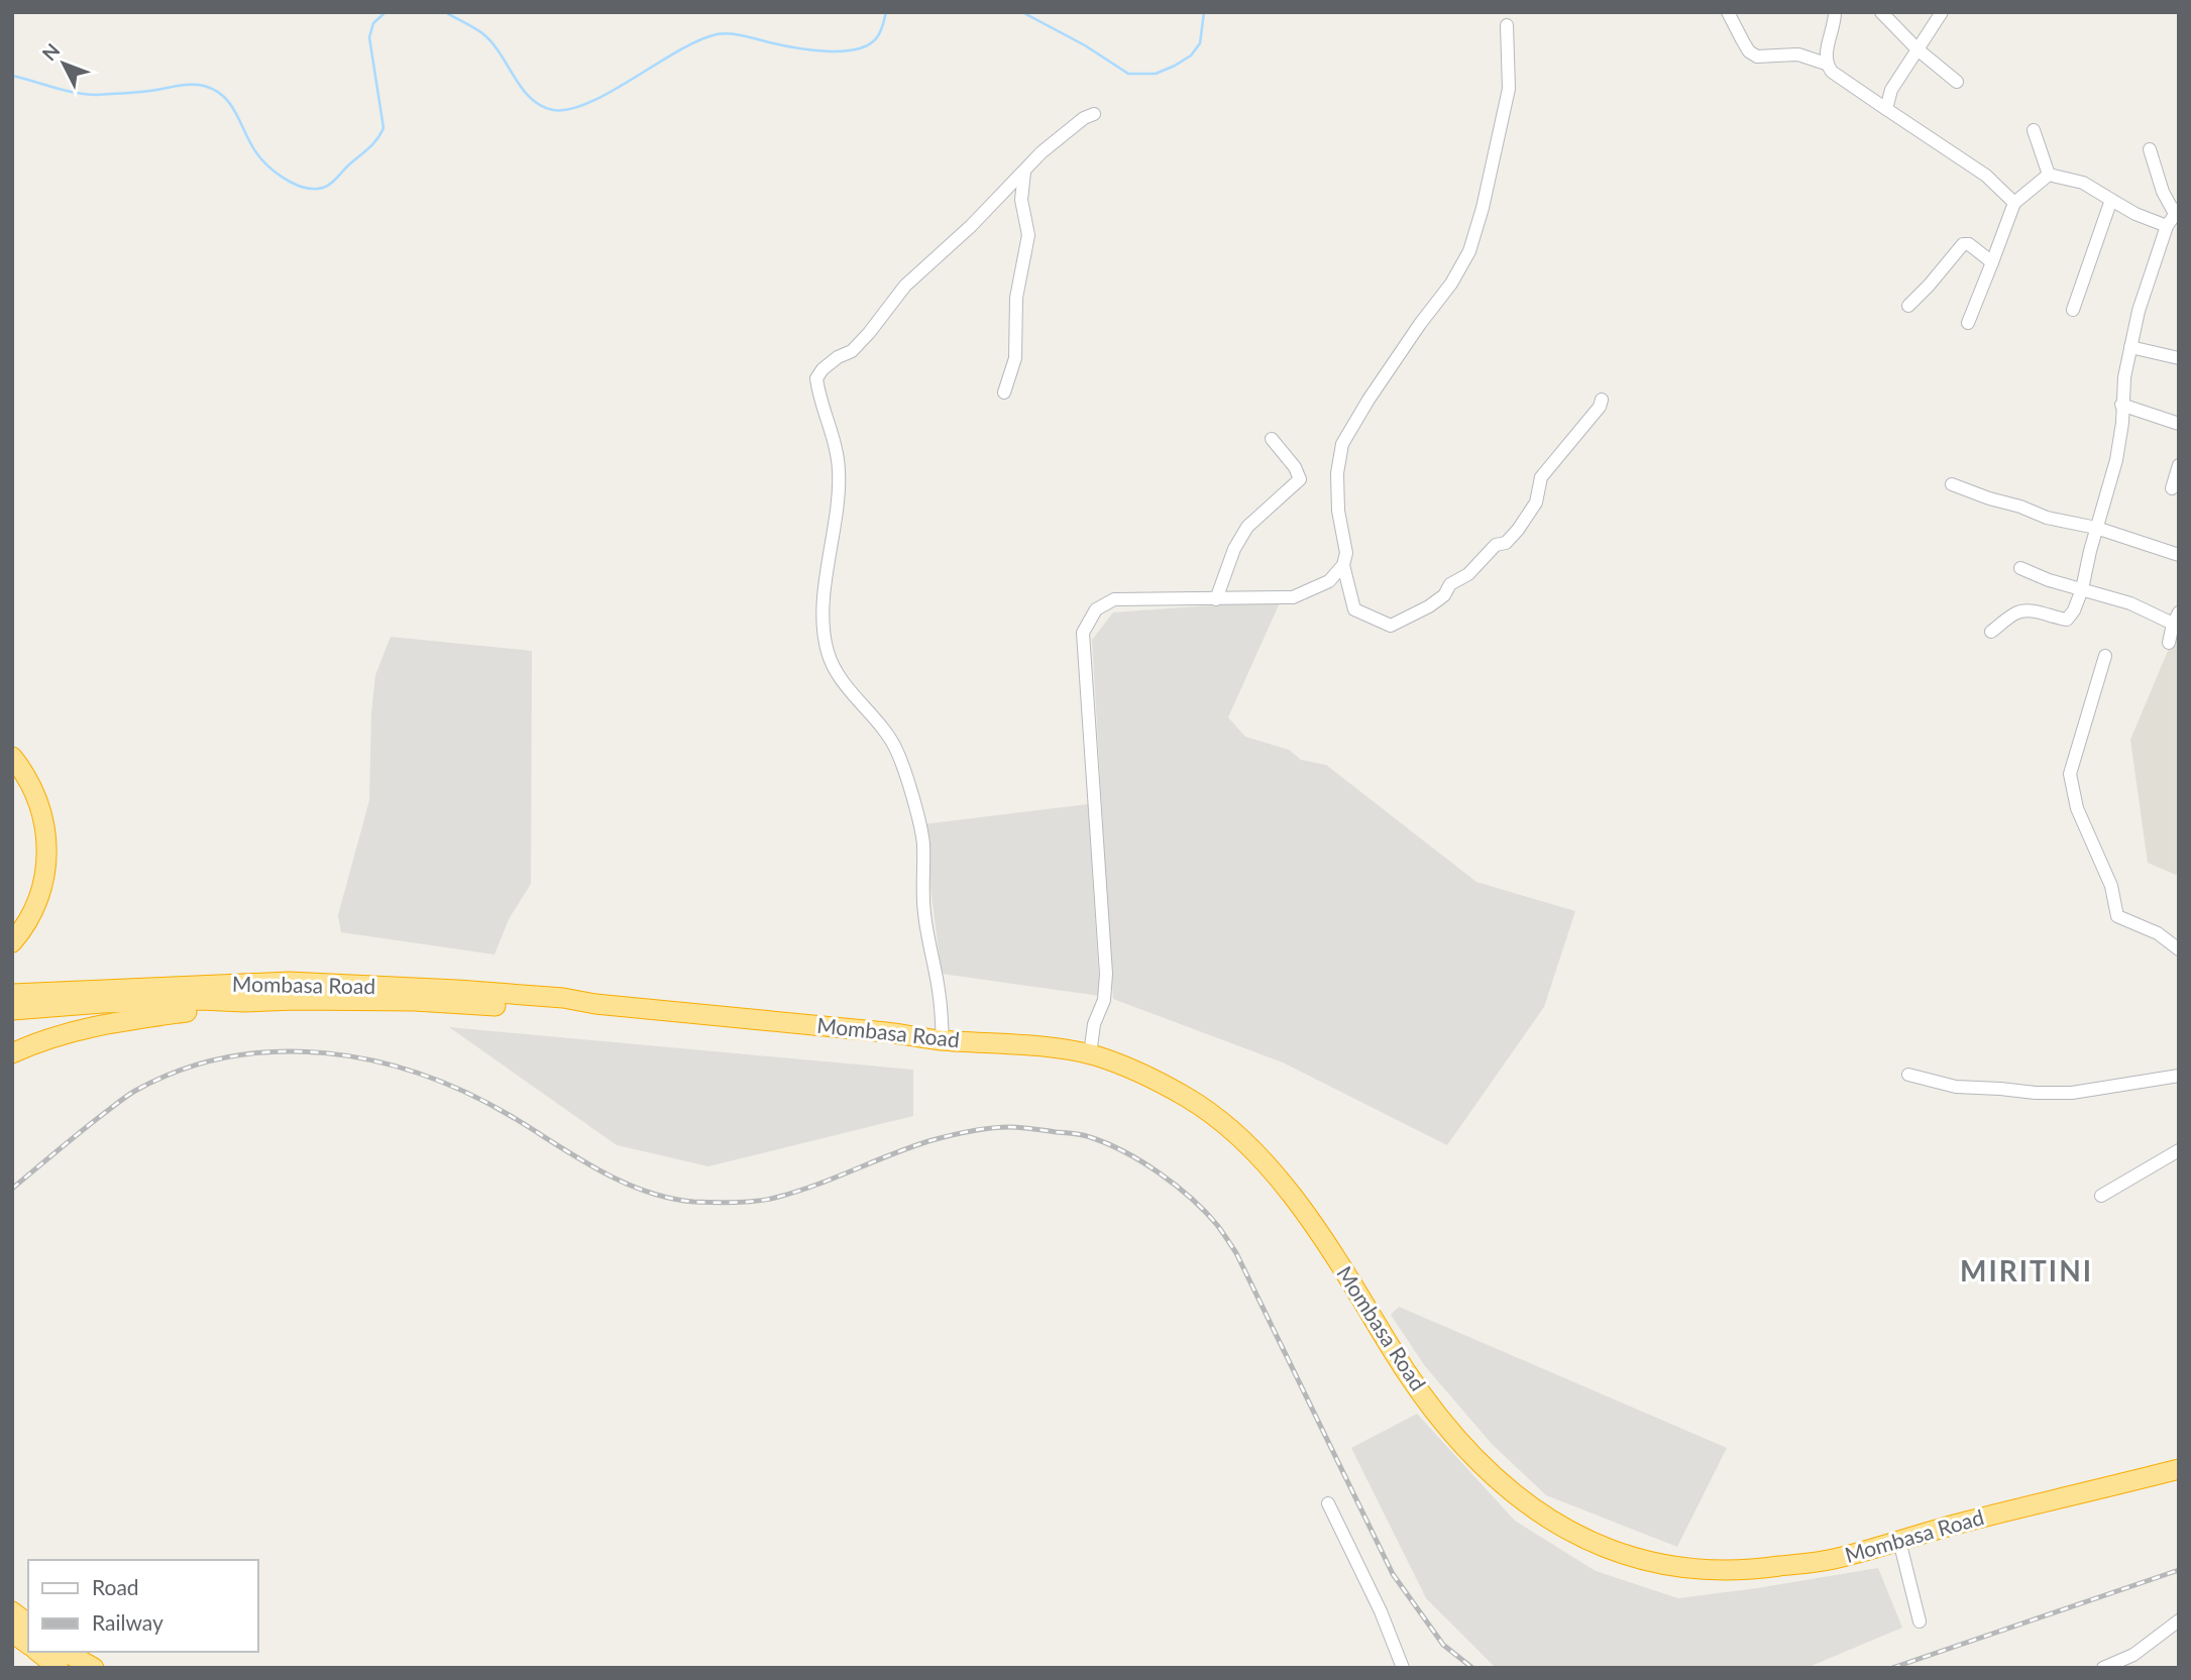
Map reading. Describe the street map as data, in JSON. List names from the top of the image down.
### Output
{
  "streets": {
    "highway": ["Mombasa Road"]
  },
  "districts": ["MIRITINI"],
  "legend": ["Road", "Railway"],
  "north": "top left"
}
